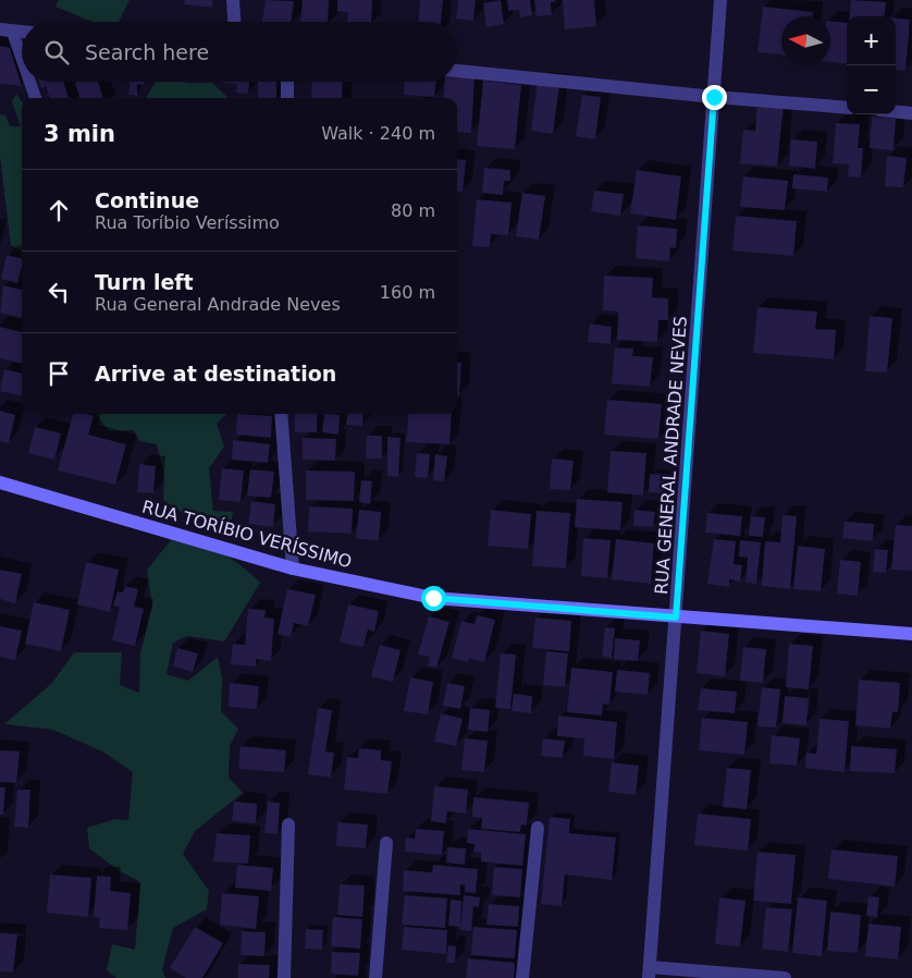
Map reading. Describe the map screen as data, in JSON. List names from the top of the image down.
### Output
{
  "streets": {
    "main road": ["RUA TORÍBIO VERÍSSIMO"],
    "street": ["RUA GENERAL ANDRADE NEVES"]
  },
  "crossings": [
    ["RUA GENERAL ANDRADE NEVES", "RUA TORÍBIO VERÍSSIMO"]
  ],
  "north": "left",
  "page": {
    "map_buttons": ["+", "−"],
    "search": "Search here",
    "heading": ["3 min", "Walk · 240 m"],
    "list": [
      ["Continue", "Rua Toríbio Veríssimo", "80 m"],
      ["Turn left", "Rua General Andrade Neves", "160 m"],
      "Arrive at destination"
    ]
  }
}
